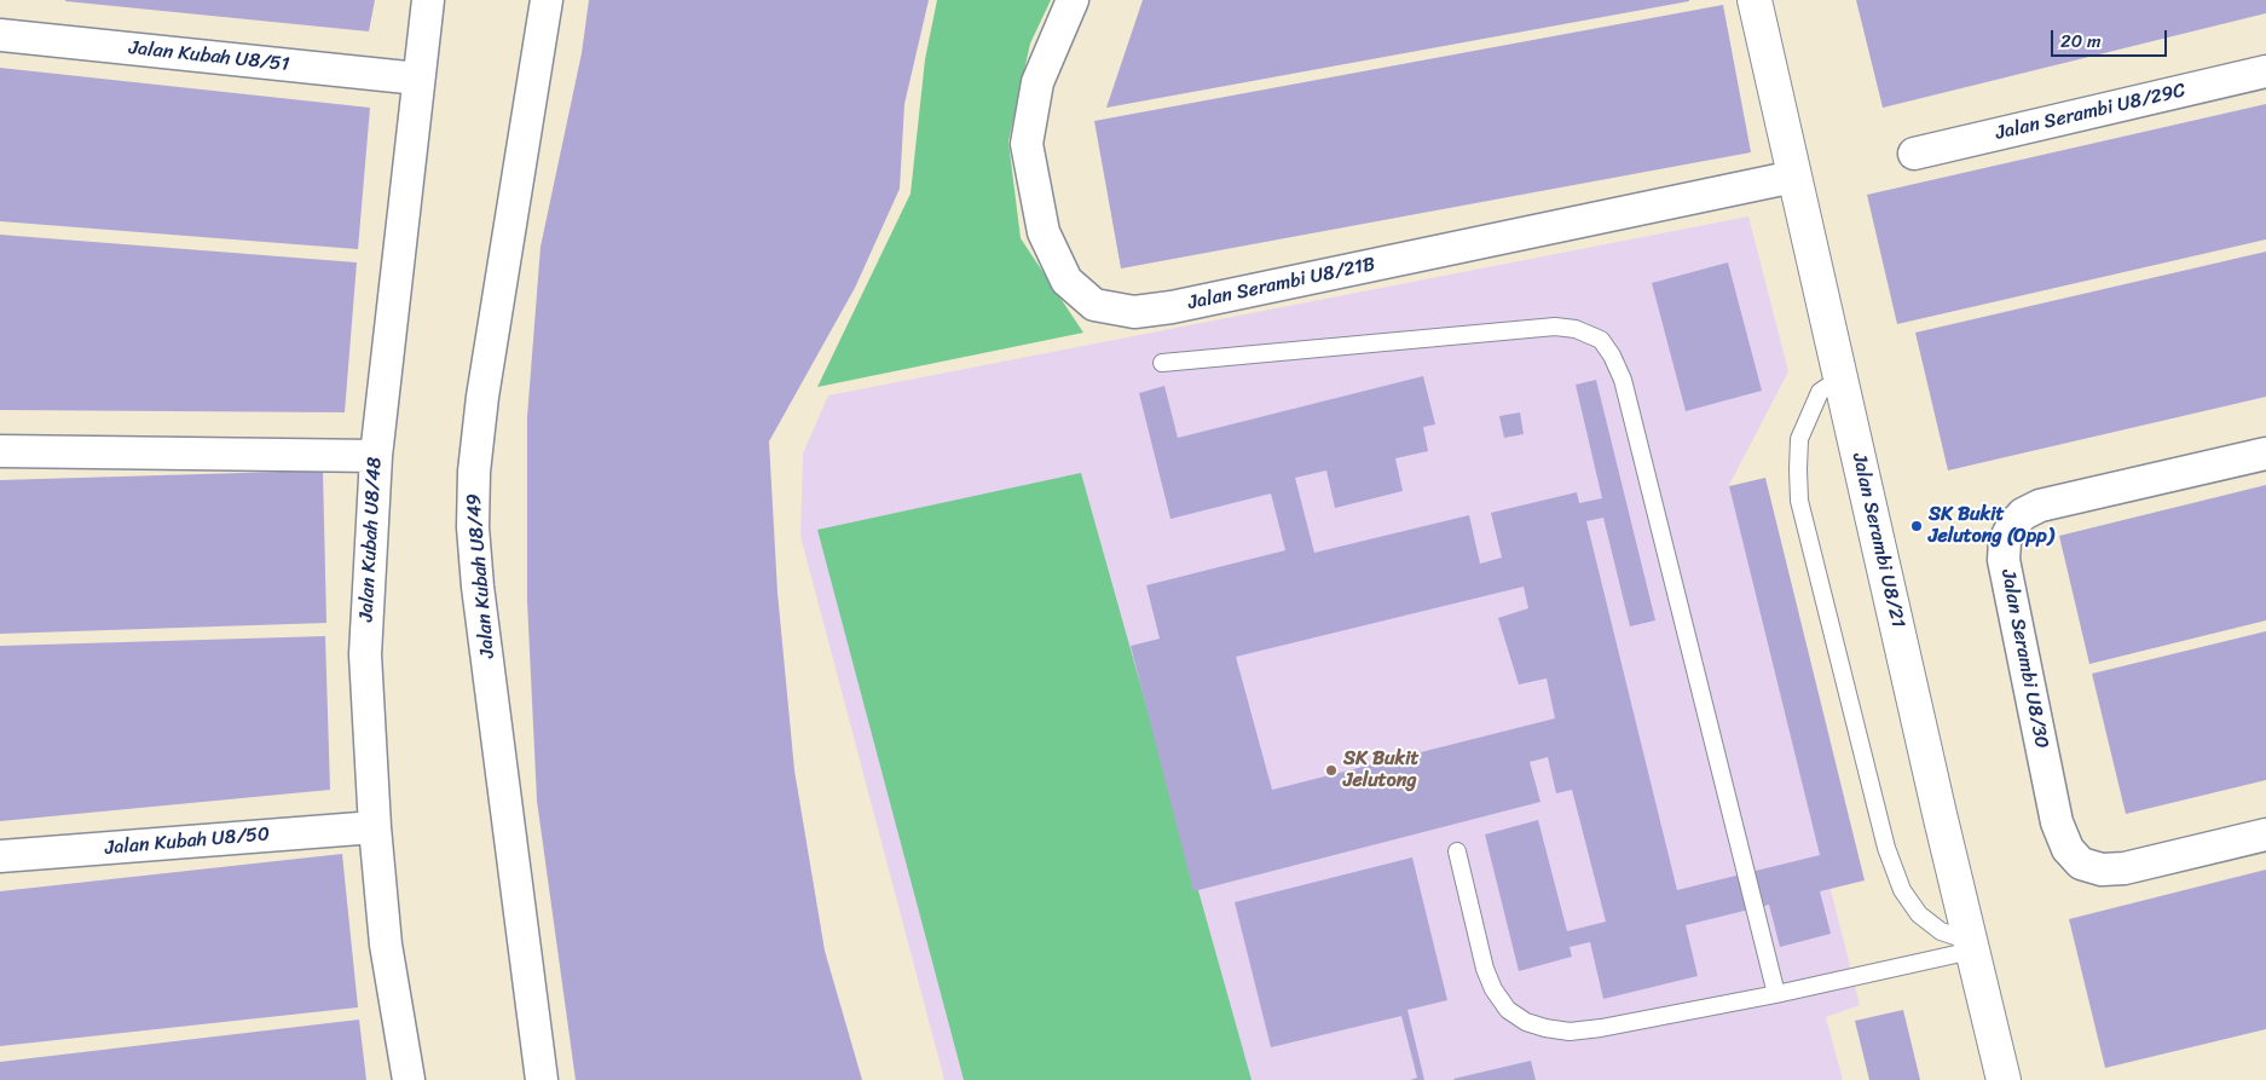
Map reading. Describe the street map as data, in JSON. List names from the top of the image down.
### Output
{
  "streets": {
    "street": [
      "Jalan Kubah U8/51",
      "Jalan Serambi U8/29C",
      "Jalan Serambi U8/21B",
      "Jalan Kubah U8/48",
      "Jalan Serambi U8/21",
      "Jalan Kubah U8/49",
      "Jalan Serambi U8/30",
      "Jalan Kubah U8/50"
    ]
  },
  "crossings": [
    ["Jalan Kubah U8/51", "Jalan Kubah U8/48"],
    ["Jalan Serambi U8/21B", "Jalan Serambi U8/21"],
    ["Jalan Kubah U8/48", "Jalan Kubah U8/50"]
  ],
  "places": ["SK Bukit Jelutong (Opp)", "SK Bukit Jelutong"],
  "scale_bar": "20 m"
}
